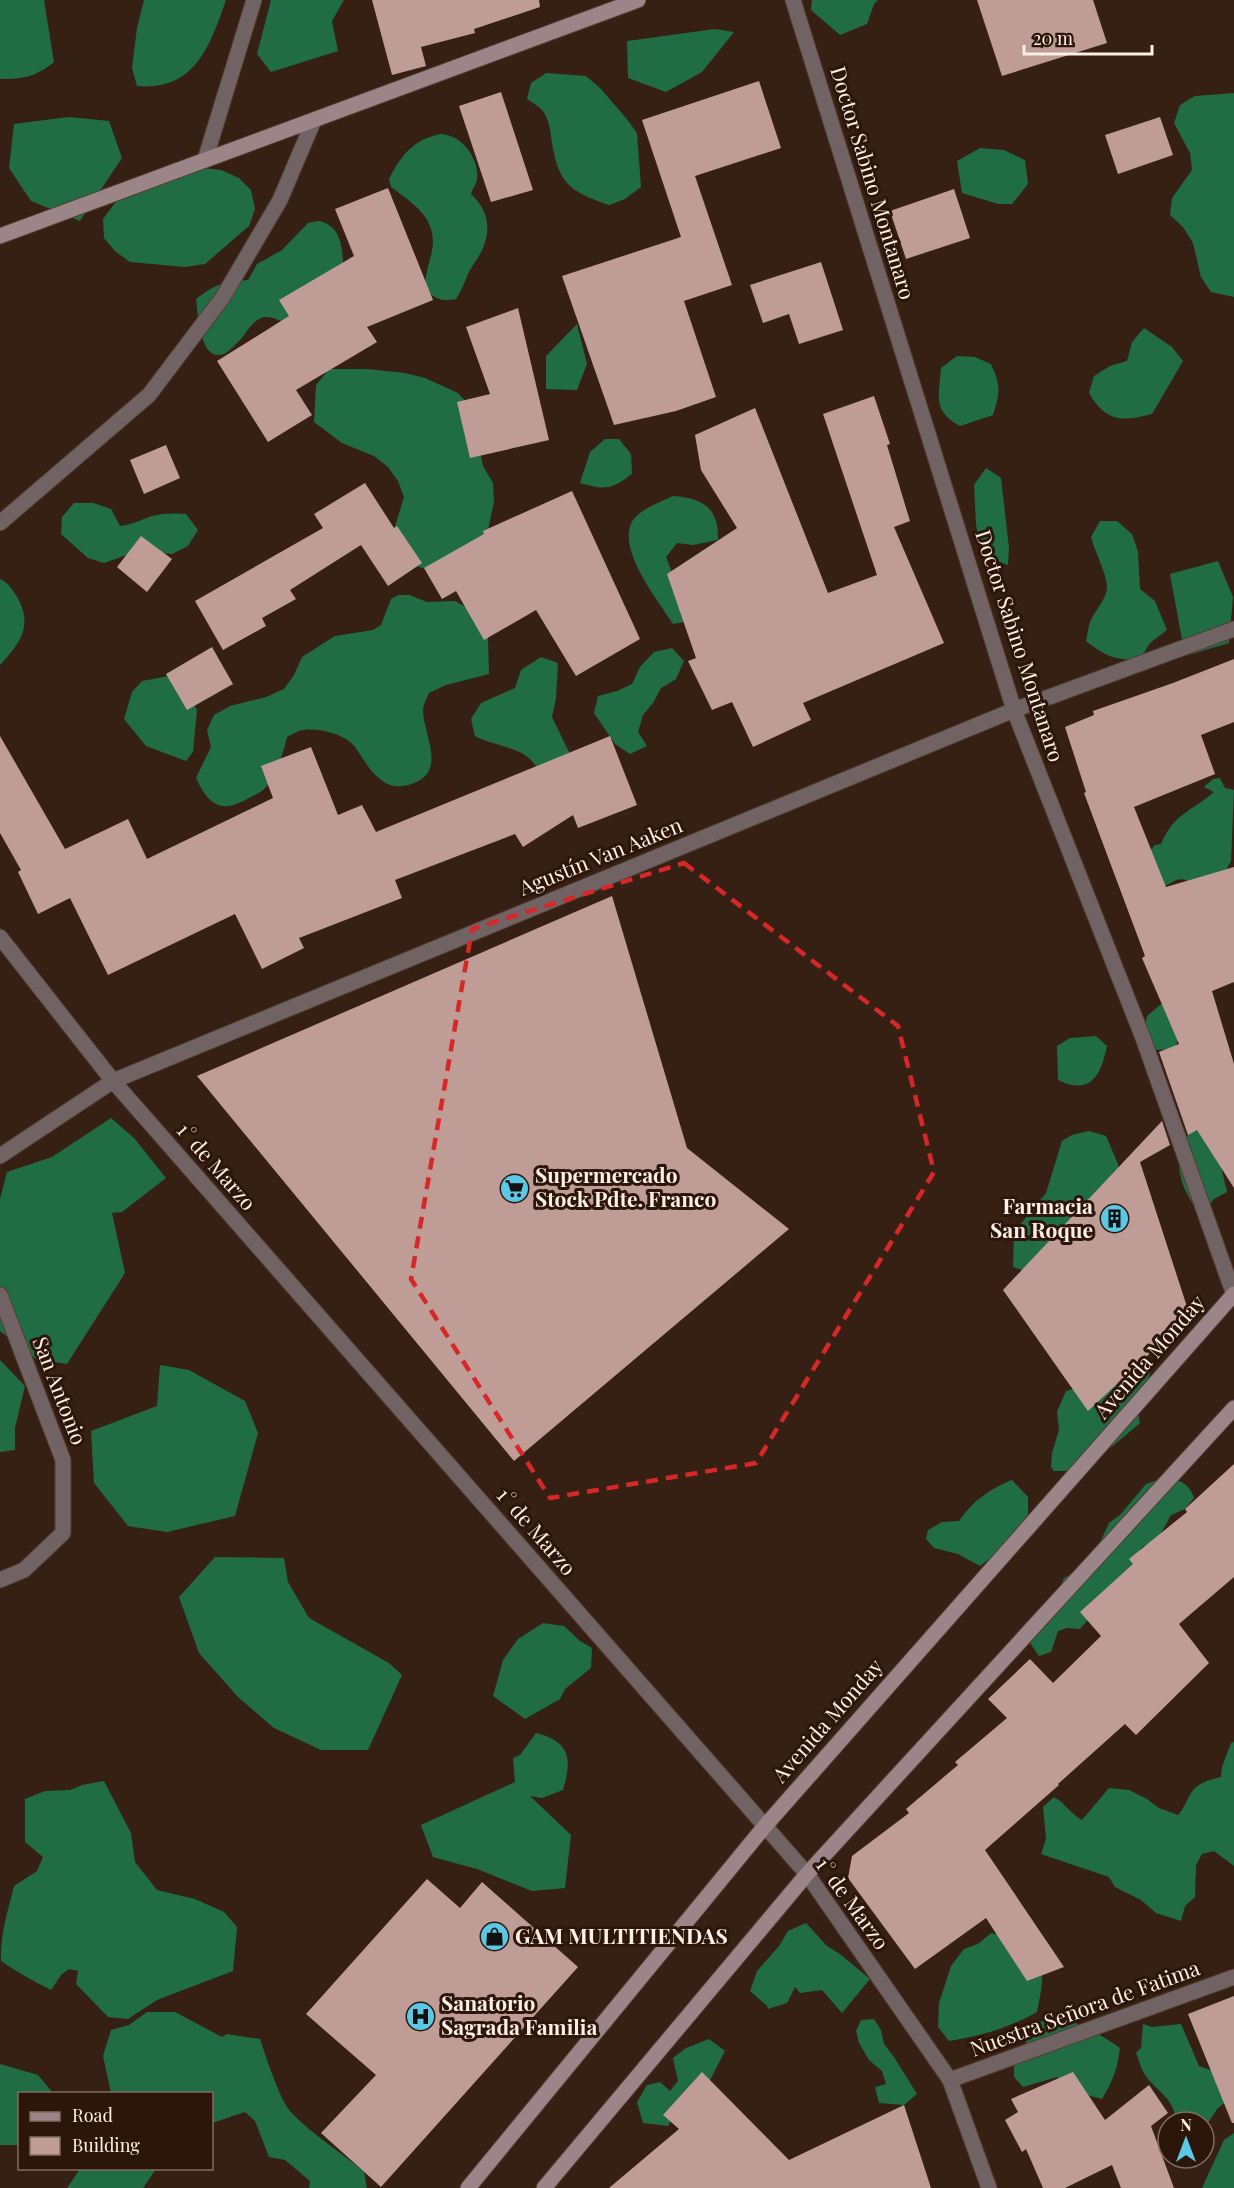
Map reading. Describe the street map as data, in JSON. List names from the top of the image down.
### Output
{
  "streets": {
    "main road": ["Avenida Monday"],
    "street": [
      "Doctor Sabino Montanaro",
      "Agustín Van Aaken",
      "1° de Marzo",
      "San Antonio",
      "Nuestra Señora de Fatima"
    ]
  },
  "crossings": [
    ["Doctor Sabino Montanaro", "Agustín Van Aaken"],
    ["Doctor Sabino Montanaro", "Avenida Monday"],
    ["Agustín Van Aaken", "1° de Marzo"],
    ["1° de Marzo", "Avenida Monday"],
    ["1° de Marzo", "Nuestra Señora de Fatima"]
  ],
  "places": {
    "supermarket": ["Supermercado Stock Pdte. Franco"],
    "building": ["Farmacia San Roque"],
    "shop": ["GAM MULTITIENDAS"],
    "hospital": ["Sanatorio Sagrada Familia"]
  },
  "legend": ["Road", "Building"],
  "scale_bar": "20 m",
  "north": "top"
}
